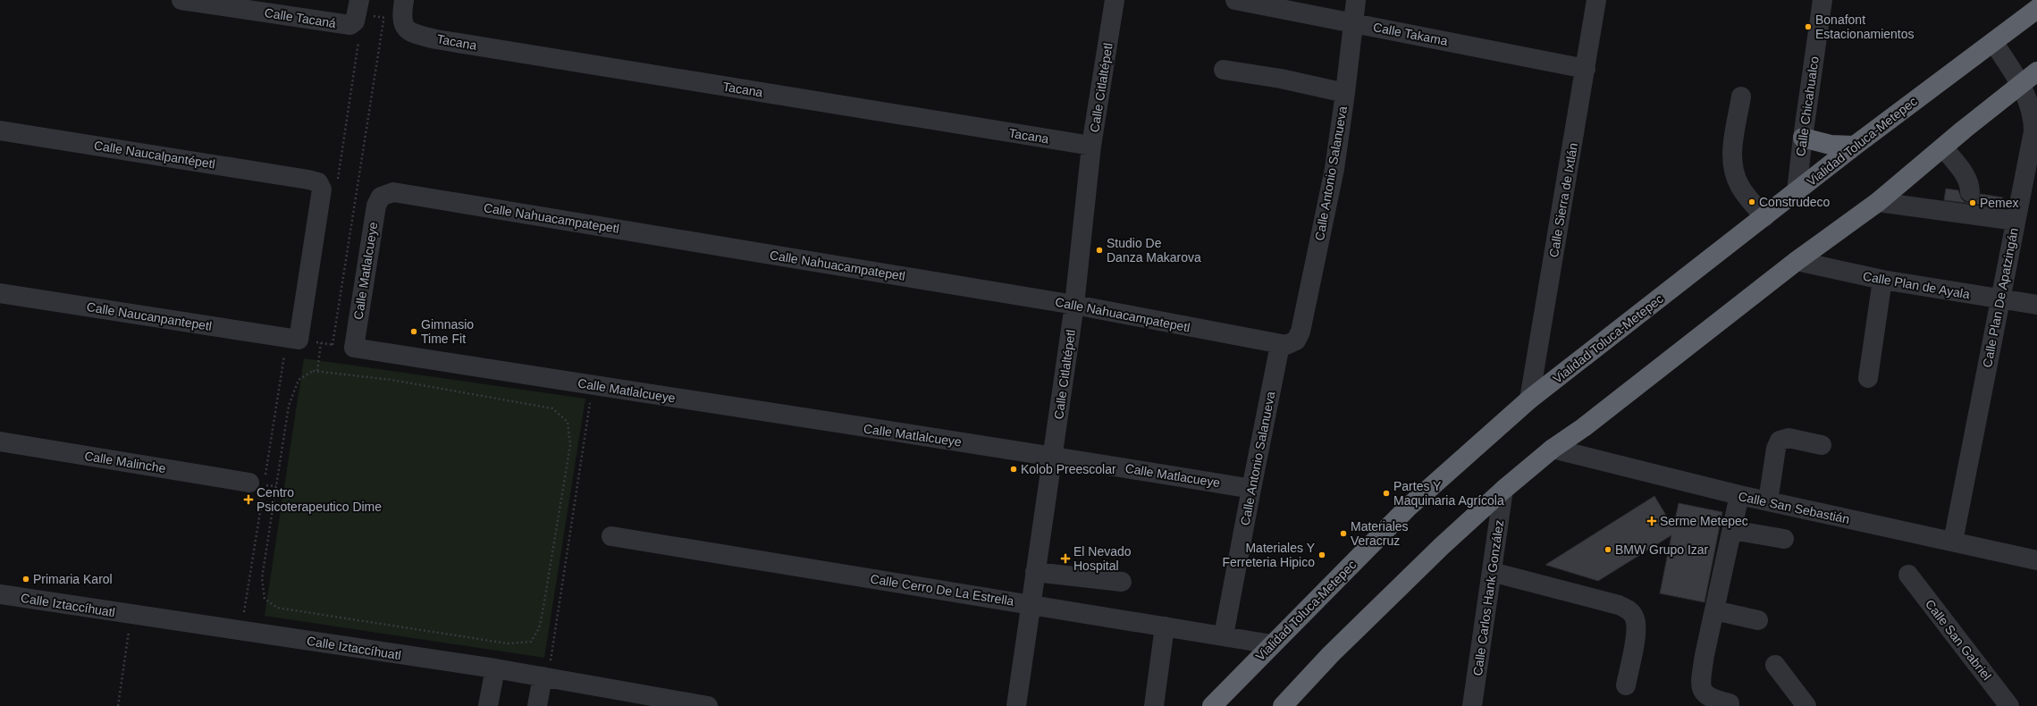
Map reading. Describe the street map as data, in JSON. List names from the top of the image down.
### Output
{
  "streets": {
    "highway": ["Vialidad Toluca-Metepec"],
    "street": [
      "Calle Tacaná",
      "Calle Takama",
      "Tacana",
      "Calle Citlaltépetl",
      "Calle Chicahualco",
      "Calle Naucalpantépetl",
      "Calle Antonio Salanueva",
      "Calle Sierra de Ixtlán",
      "Calle Nahuacampatepetl",
      "Calle Matlalcueye",
      "Calle Plan de Ayala",
      "Calle Plan De Apatzingán",
      "Calle Naucanpantepetl",
      "Calle Malinche",
      "Calle Matlacueye",
      "Calle San Sebastián",
      "Calle Cerro De La Estrella",
      "Calle Carlos Hank González",
      "Calle Iztaccíhuatl",
      "Calle San Gabriel"
    ]
  },
  "crossings": [
    ["Calle Takama", "Calle Antonio Salanueva"],
    ["Calle Takama", "Calle Sierra de Ixtlán"],
    ["Tacana", "Calle Citlaltépetl"],
    ["Calle Citlaltépetl", "Calle Nahuacampatepetl"],
    ["Calle Citlaltépetl", "Calle Matlalcueye"],
    ["Calle Citlaltépetl", "Calle Matlacueye"],
    ["Calle Citlaltépetl", "Calle Cerro De La Estrella"],
    ["Calle Chicahualco", "Vialidad Toluca-Metepec"],
    ["Vialidad Toluca-Metepec", "Calle Sierra de Ixtlán"],
    ["Vialidad Toluca-Metepec", "Calle Plan De Apatzingán"],
    ["Vialidad Toluca-Metepec", "Calle Cerro De La Estrella"],
    ["Calle Naucalpantépetl", "Calle Naucanpantepetl"],
    ["Calle Antonio Salanueva", "Calle Nahuacampatepetl"],
    ["Calle Antonio Salanueva", "Calle Matlacueye"],
    ["Calle Antonio Salanueva", "Calle Cerro De La Estrella"],
    ["Calle Nahuacampatepetl", "Calle Matlalcueye"],
    ["Calle Matlalcueye", "Calle Matlacueye"],
    ["Calle Plan de Ayala", "Calle Plan De Apatzingán"],
    ["Calle Plan De Apatzingán", "Calle San Sebastián"]
  ],
  "places": {
    "other": [
      "Bonafont Estacionamientos",
      "Construdeco",
      "Pemex",
      "Studio De Danza Makarova",
      "Gimnasio Time Fit",
      "Kolob Preescolar",
      "Partes Y Maquinaria Agrícola",
      "Materiales Veracruz",
      "BMW Grupo Izar",
      "Materiales Y Ferreteria Hipico",
      "Primaria Karol"
    ],
    "health": ["Centro Psicoterapeutico Dime", "Serme Metepec", "El Nevado Hospital"]
  }
}
